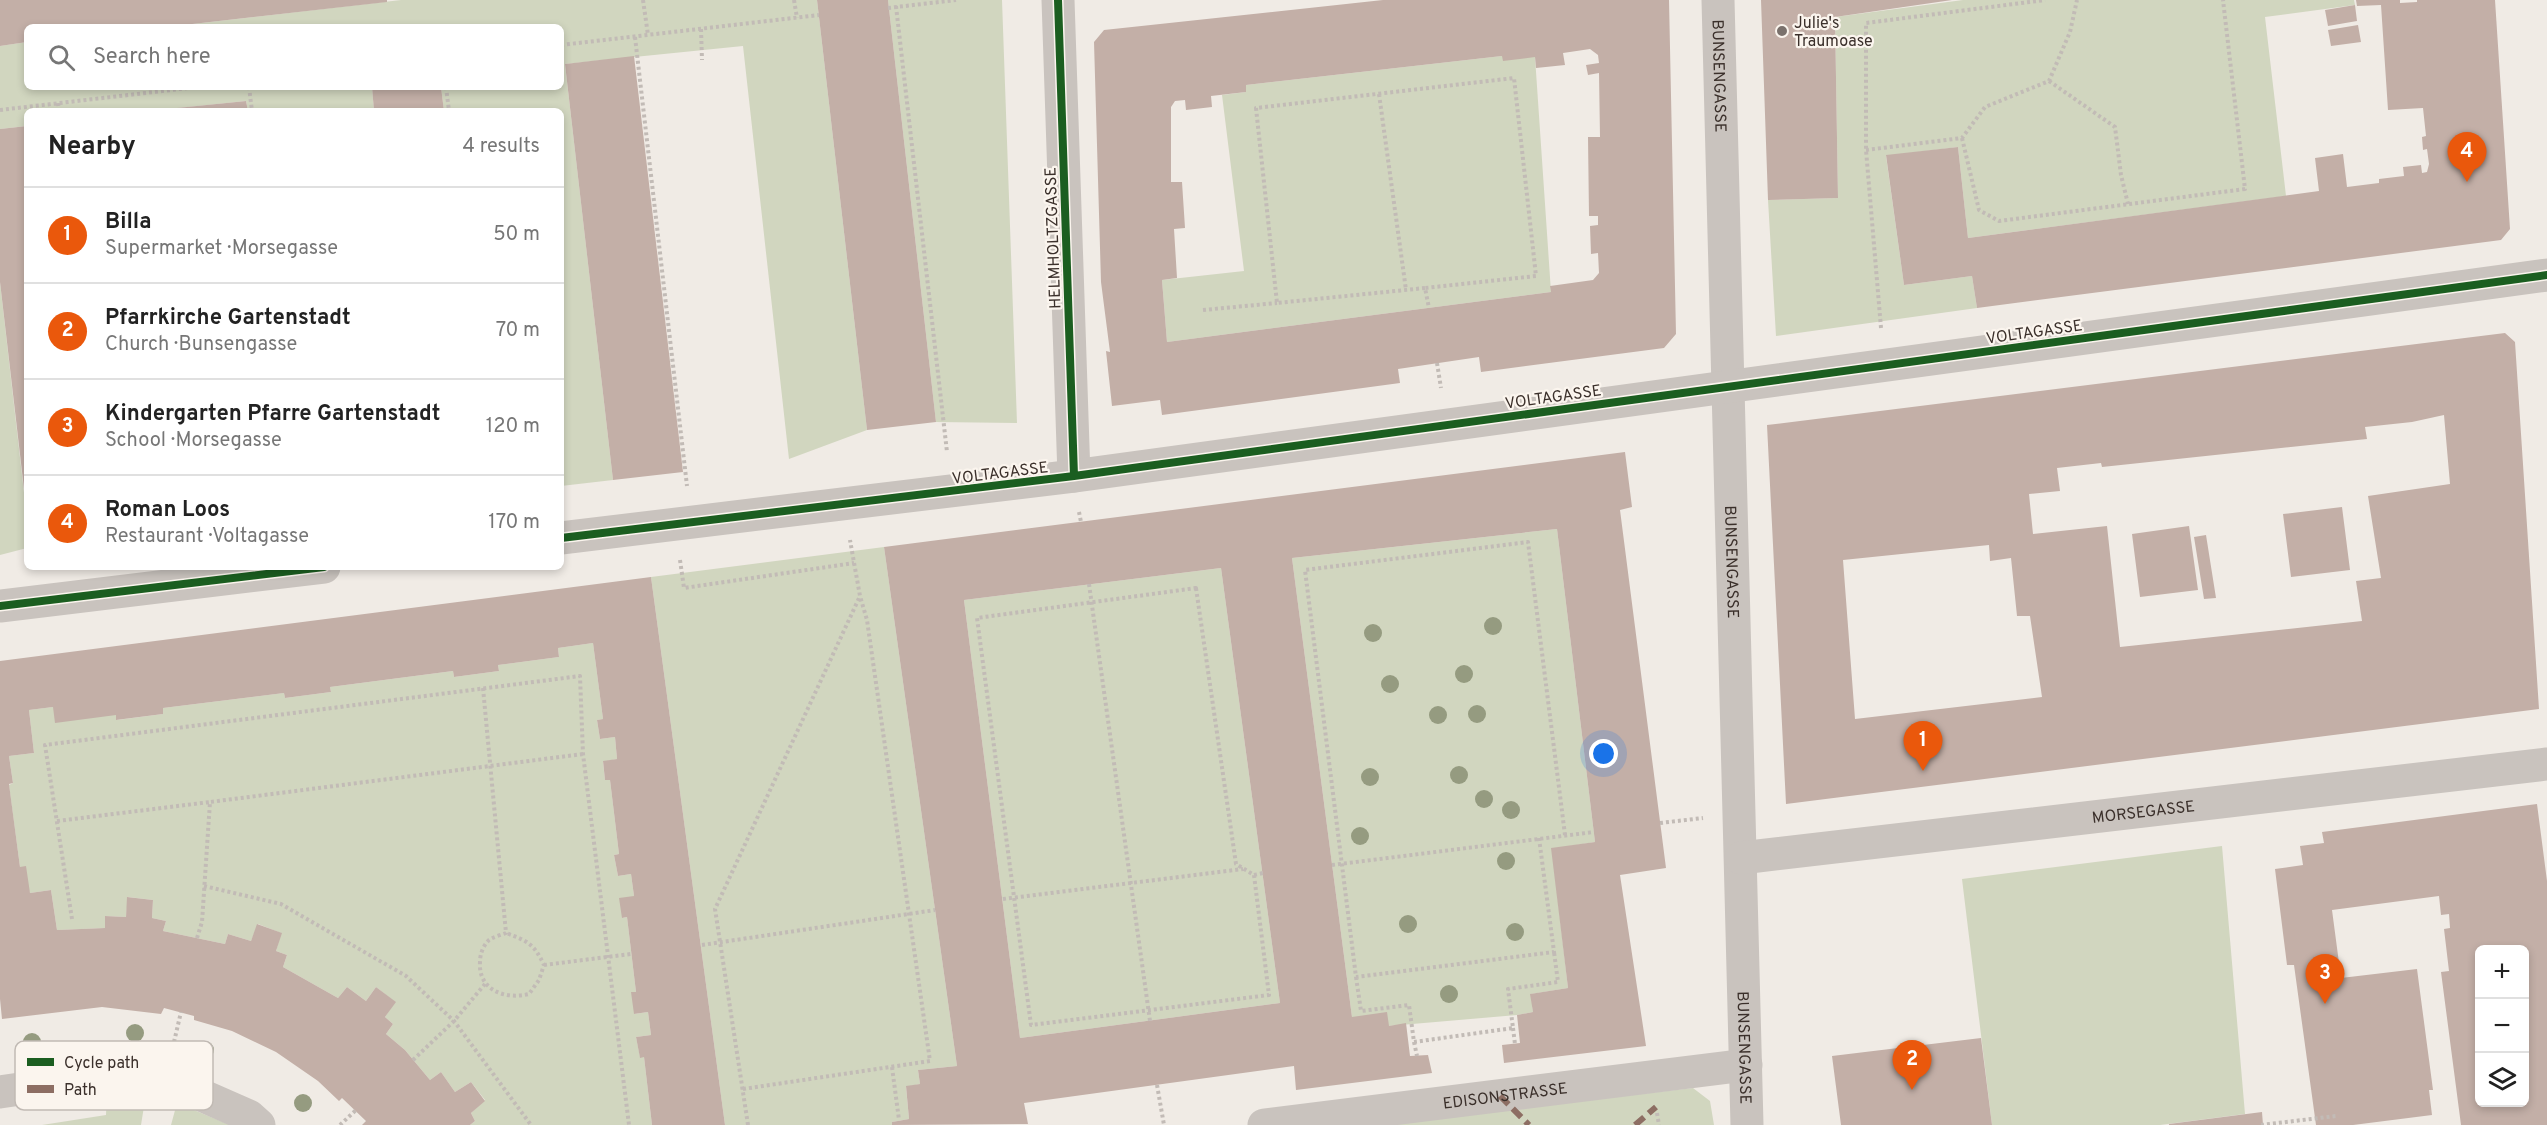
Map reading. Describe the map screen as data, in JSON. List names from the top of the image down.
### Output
{
  "streets": {
    "street": [
      "BUNSENGASSE",
      "HELMHOLTZGASSE",
      "VOLTAGASSE",
      "MORSEGASSE",
      "EDISONSTRASSE"
    ]
  },
  "crossings": [
    ["BUNSENGASSE", "VOLTAGASSE"],
    ["BUNSENGASSE", "MORSEGASSE"],
    ["BUNSENGASSE", "EDISONSTRASSE"],
    ["HELMHOLTZGASSE", "VOLTAGASSE"]
  ],
  "places": ["Julie's Traumoase"],
  "legend": ["Cycle path", "Path"],
  "page": {
    "search": "Search here",
    "heading": ["Nearby", "4 results"],
    "pins": [
      "4",
      "1",
      "3",
      "2"
    ],
    "list": [
      {
        "mark": "1",
        "name": "Billa",
        "note": "Supermarket · Morsegasse",
        "value": "50 m"
      },
      {
        "mark": "2",
        "name": "Pfarrkirche Gartenstadt",
        "note": "Church · Bunsengasse",
        "value": "70 m"
      },
      {
        "mark": "3",
        "name": "Kindergarten Pfarre Gartenstadt",
        "note": "School · Morsegasse",
        "value": "120 m"
      },
      {
        "mark": "4",
        "name": "Roman Loos",
        "note": "Restaurant · Voltagasse",
        "value": "170 m"
      }
    ],
    "map_buttons": ["+", "−"]
  }
}
